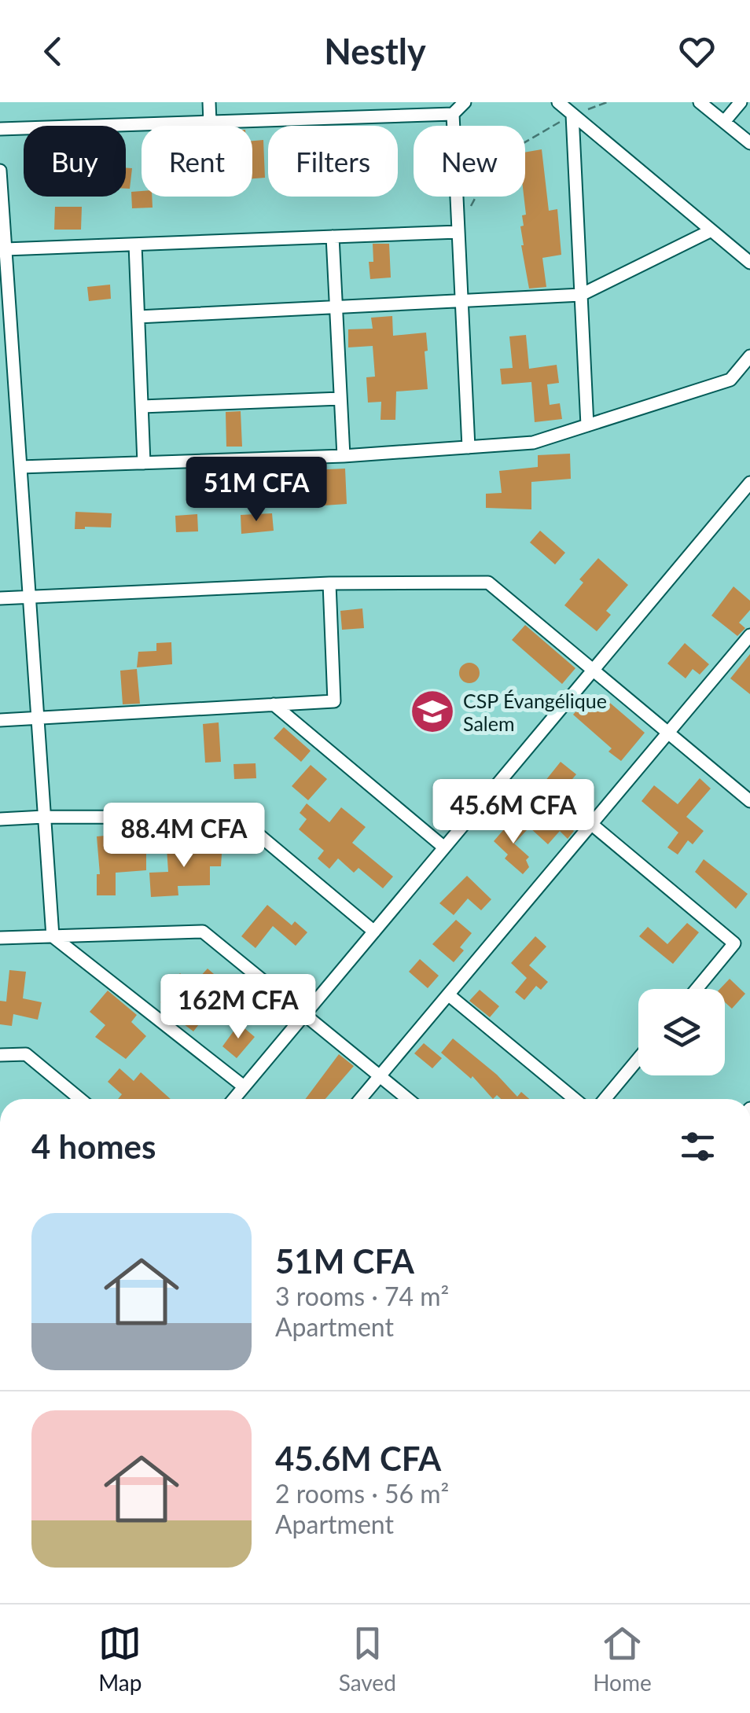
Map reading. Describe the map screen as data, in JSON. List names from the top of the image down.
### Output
{
  "places": {
    "school or university": ["CSP Évangélique Salem"]
  },
  "page": {
    "header": "Nestly",
    "chip": [
      "Buy",
      "Rent",
      "Filters",
      "New"
    ],
    "price": [
      "51M CFA",
      "45.6M CFA",
      "88.4M CFA",
      "162M CFA"
    ],
    "heading": "4 homes",
    "list": [
      {
        "name": "51M CFA",
        "note": "3 rooms · 74 m² · Apartment"
      },
      {
        "name": "45.6M CFA",
        "note": "2 rooms · 56 m² · Apartment"
      }
    ],
    "tabs": ["Map", "Saved", "Home"]
  }
}
